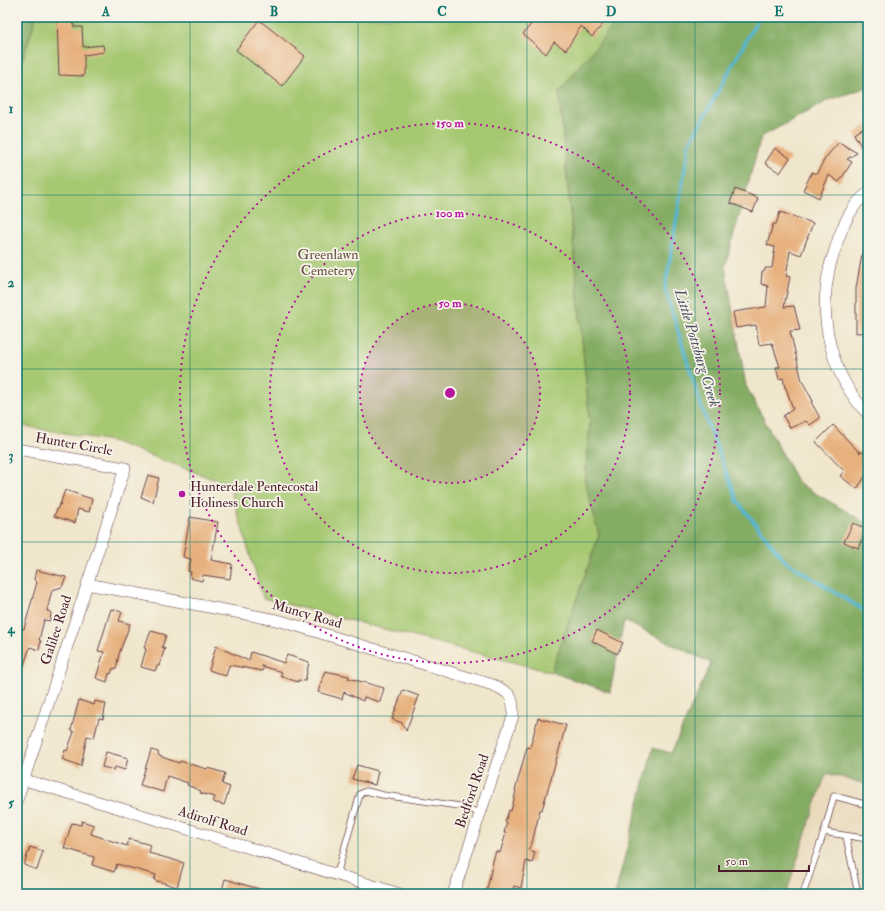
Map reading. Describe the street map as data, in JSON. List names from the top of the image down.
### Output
{
  "streets": {
    "street": [
      "Hunter Circle",
      "Muncy Road",
      "Galilee Road",
      "Bedford Road",
      "Adirolf Road"
    ]
  },
  "crossings": [
    ["Hunter Circle", "Galilee Road"],
    ["Muncy Road", "Galilee Road"],
    ["Muncy Road", "Bedford Road"],
    ["Galilee Road", "Adirolf Road"]
  ],
  "water": ["Little Pottsburg Creek"],
  "parks": ["Greenlawn Cemetery"],
  "places": ["Hunterdale Pentecostal Holiness Church"],
  "scale_bar": "50 m",
  "grid": {
    "columns": [
      "A",
      "B",
      "C",
      "D",
      "E"
    ],
    "rows": [
      "1",
      "2",
      "3",
      "4",
      "5"
    ]
  },
  "rings": ["150 m", "100 m", "50 m"]
}
